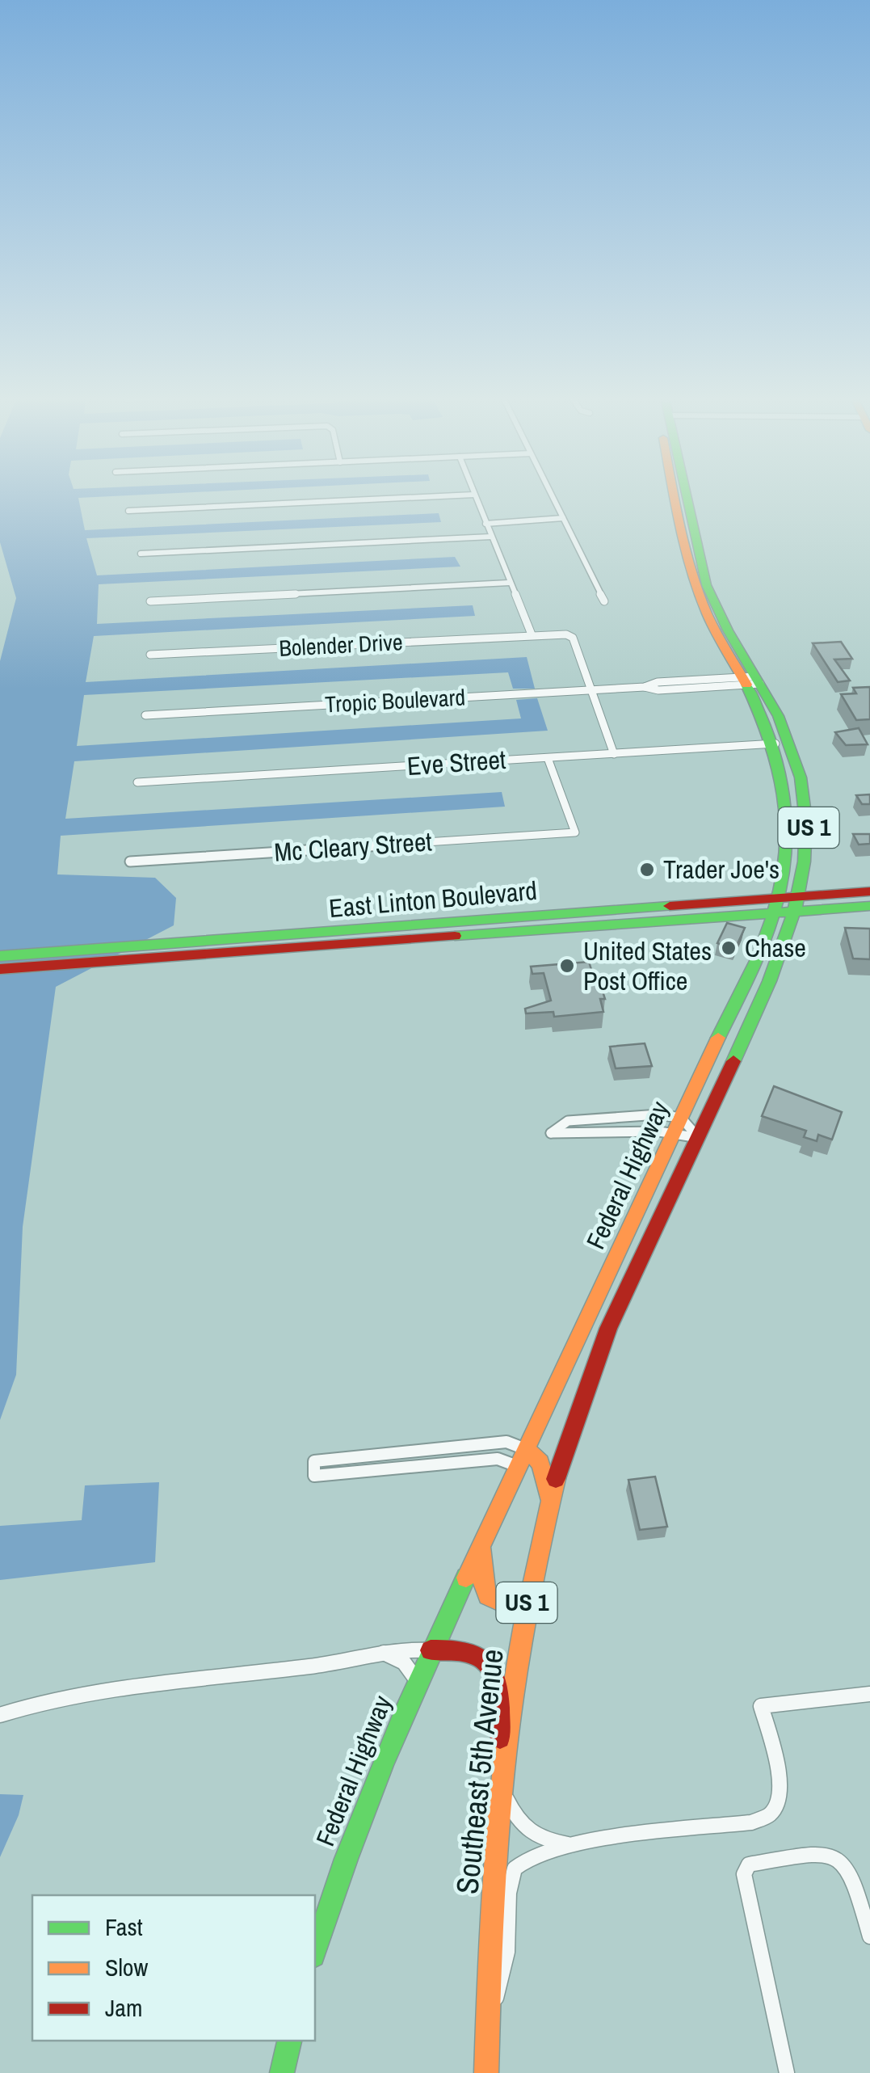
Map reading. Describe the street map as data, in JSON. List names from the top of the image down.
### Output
{
  "streets": {
    "main road": [
      "US 1",
      "East Linton Boulevard",
      "Federal Highway",
      "Southeast 5th Avenue"
    ],
    "street": [
      "Bolender Drive",
      "Tropic Boulevard",
      "Eve Street",
      "Mc Cleary Street"
    ]
  },
  "crossings": [
    ["Bolender Drive", "Tropic Boulevard"],
    ["Tropic Boulevard", "Federal Highway"],
    ["Eve Street", "Mc Cleary Street"],
    ["Eve Street", "Federal Highway"],
    ["East Linton Boulevard", "Federal Highway"],
    ["Federal Highway", "Southeast 5th Avenue"]
  ],
  "places": ["Trader Joe's", "Chase", "United States Post Office"],
  "legend": ["Fast", "Slow", "Jam"]
}
